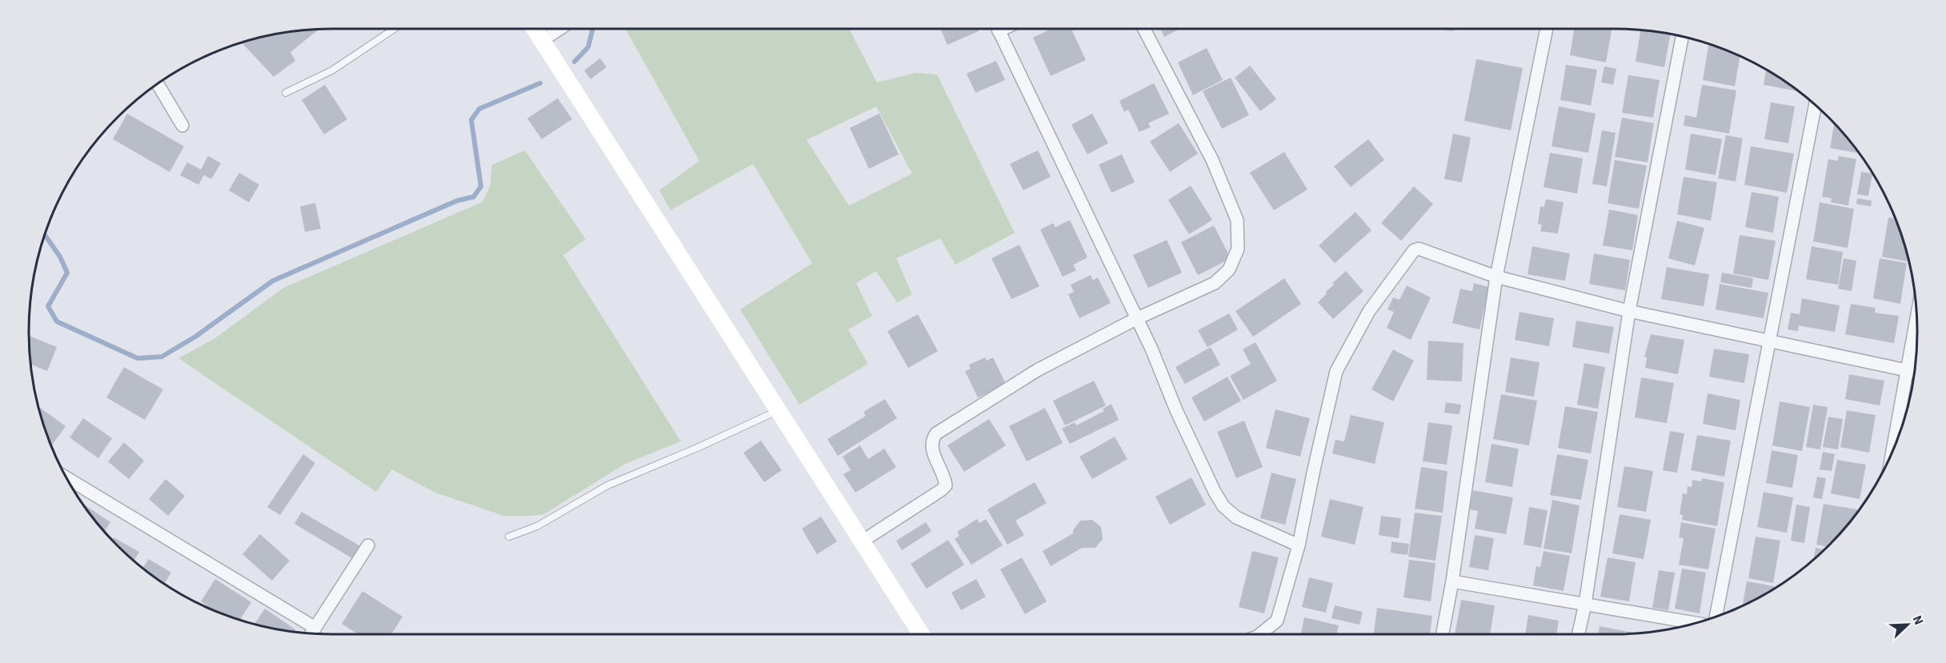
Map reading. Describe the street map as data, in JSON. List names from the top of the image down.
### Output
{
  "north": "top right"
}
